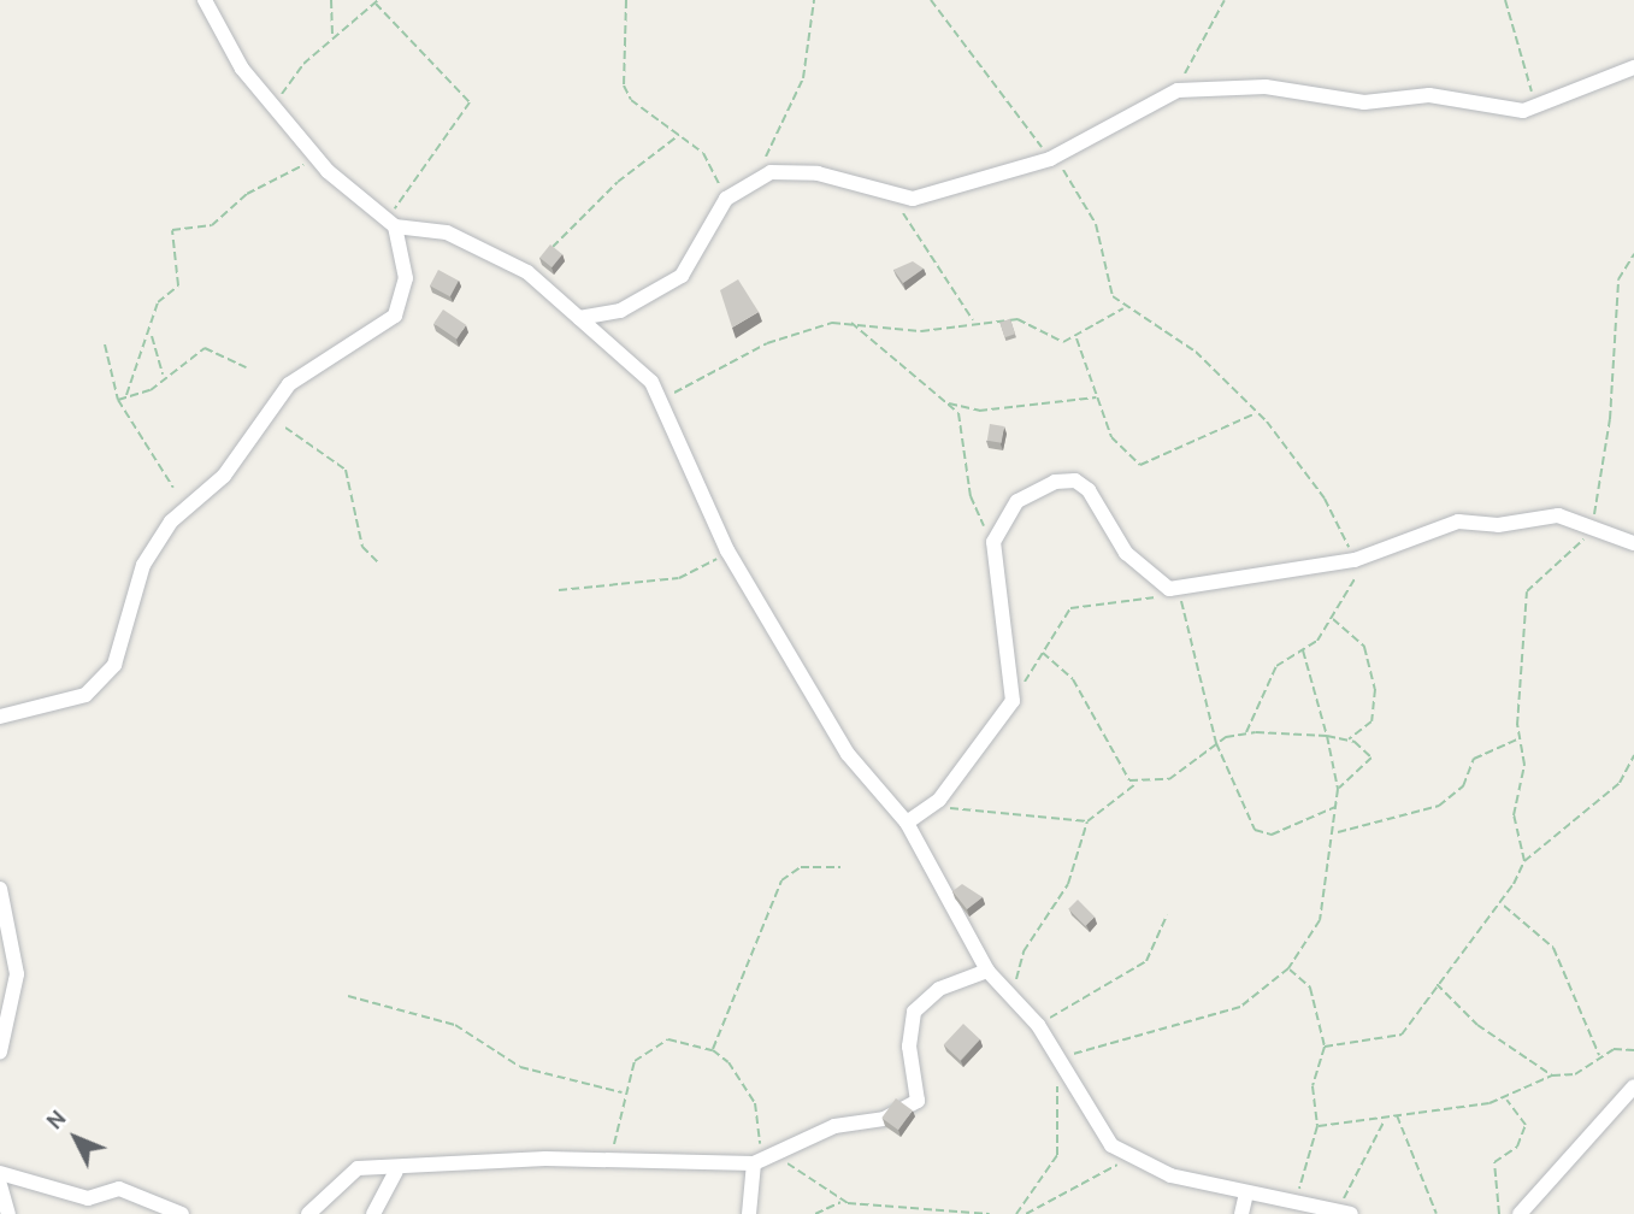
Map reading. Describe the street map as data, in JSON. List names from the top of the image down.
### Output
{
  "north": "top left"
}
